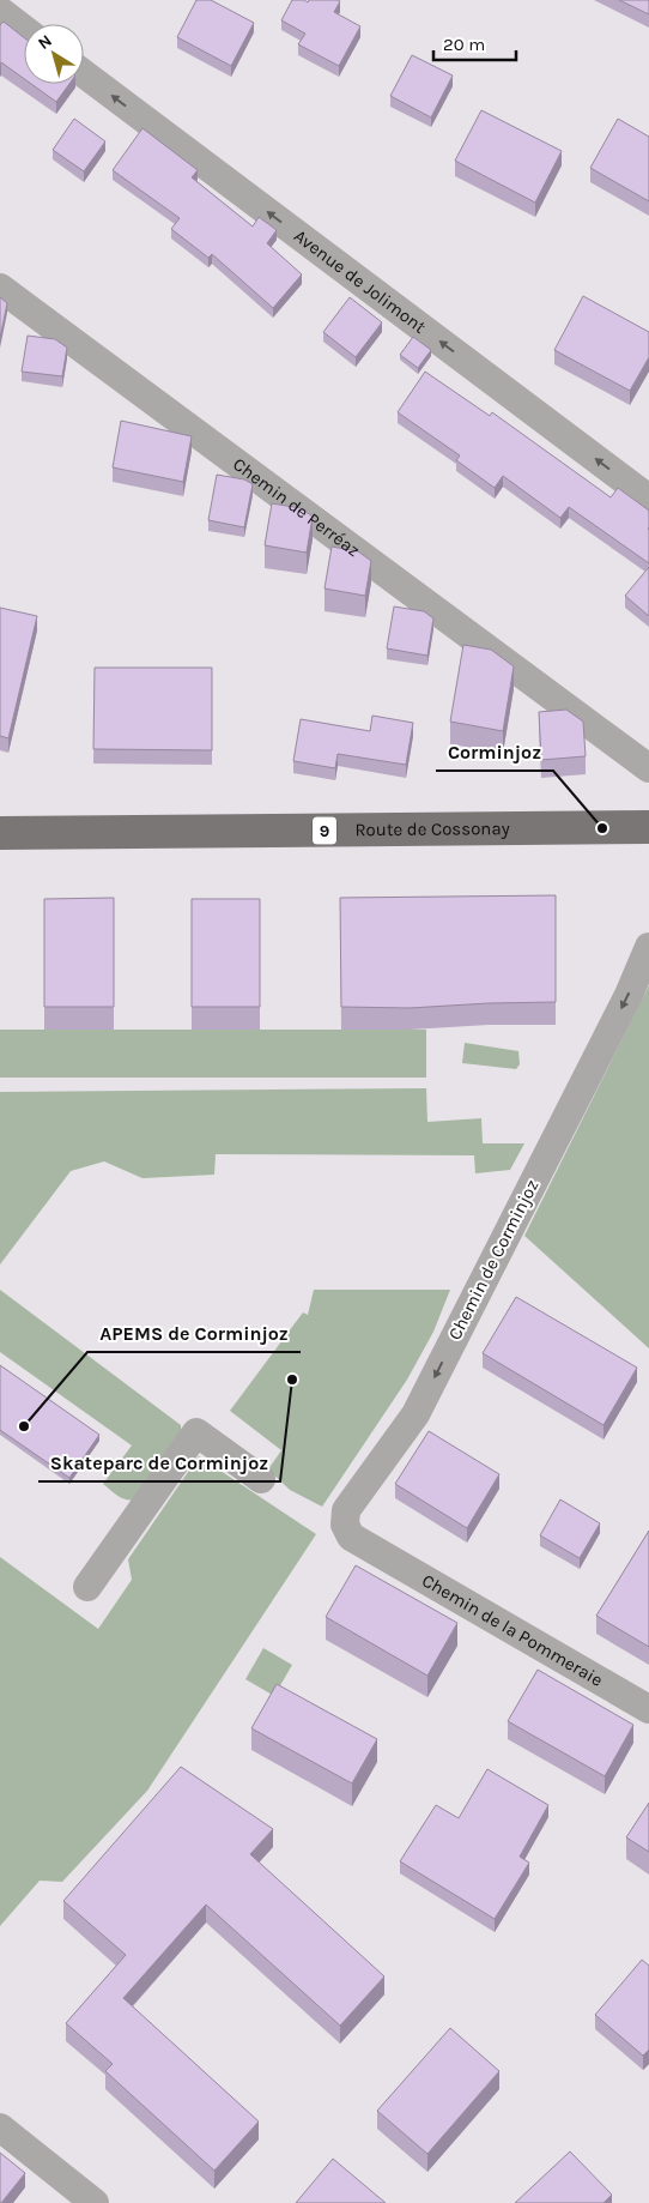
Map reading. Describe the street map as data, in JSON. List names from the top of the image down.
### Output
{
  "streets": {
    "main road": ["Route de Cossonay", "9"],
    "street": [
      "Avenue de Jolimont",
      "Chemin de Perréaz",
      "Chemin de Corminjoz",
      "Chemin de la Pommeraie"
    ]
  },
  "crossings": [
    ["Chemin de Corminjoz", "Chemin de la Pommeraie"]
  ],
  "one_way": ["Avenue de Jolimont", "Chemin de Corminjoz"],
  "places": ["Corminjoz", "Skateparc de Corminjoz", "APEMS de Corminjoz"],
  "scale_bar": "20 m",
  "north": "top left"
}
